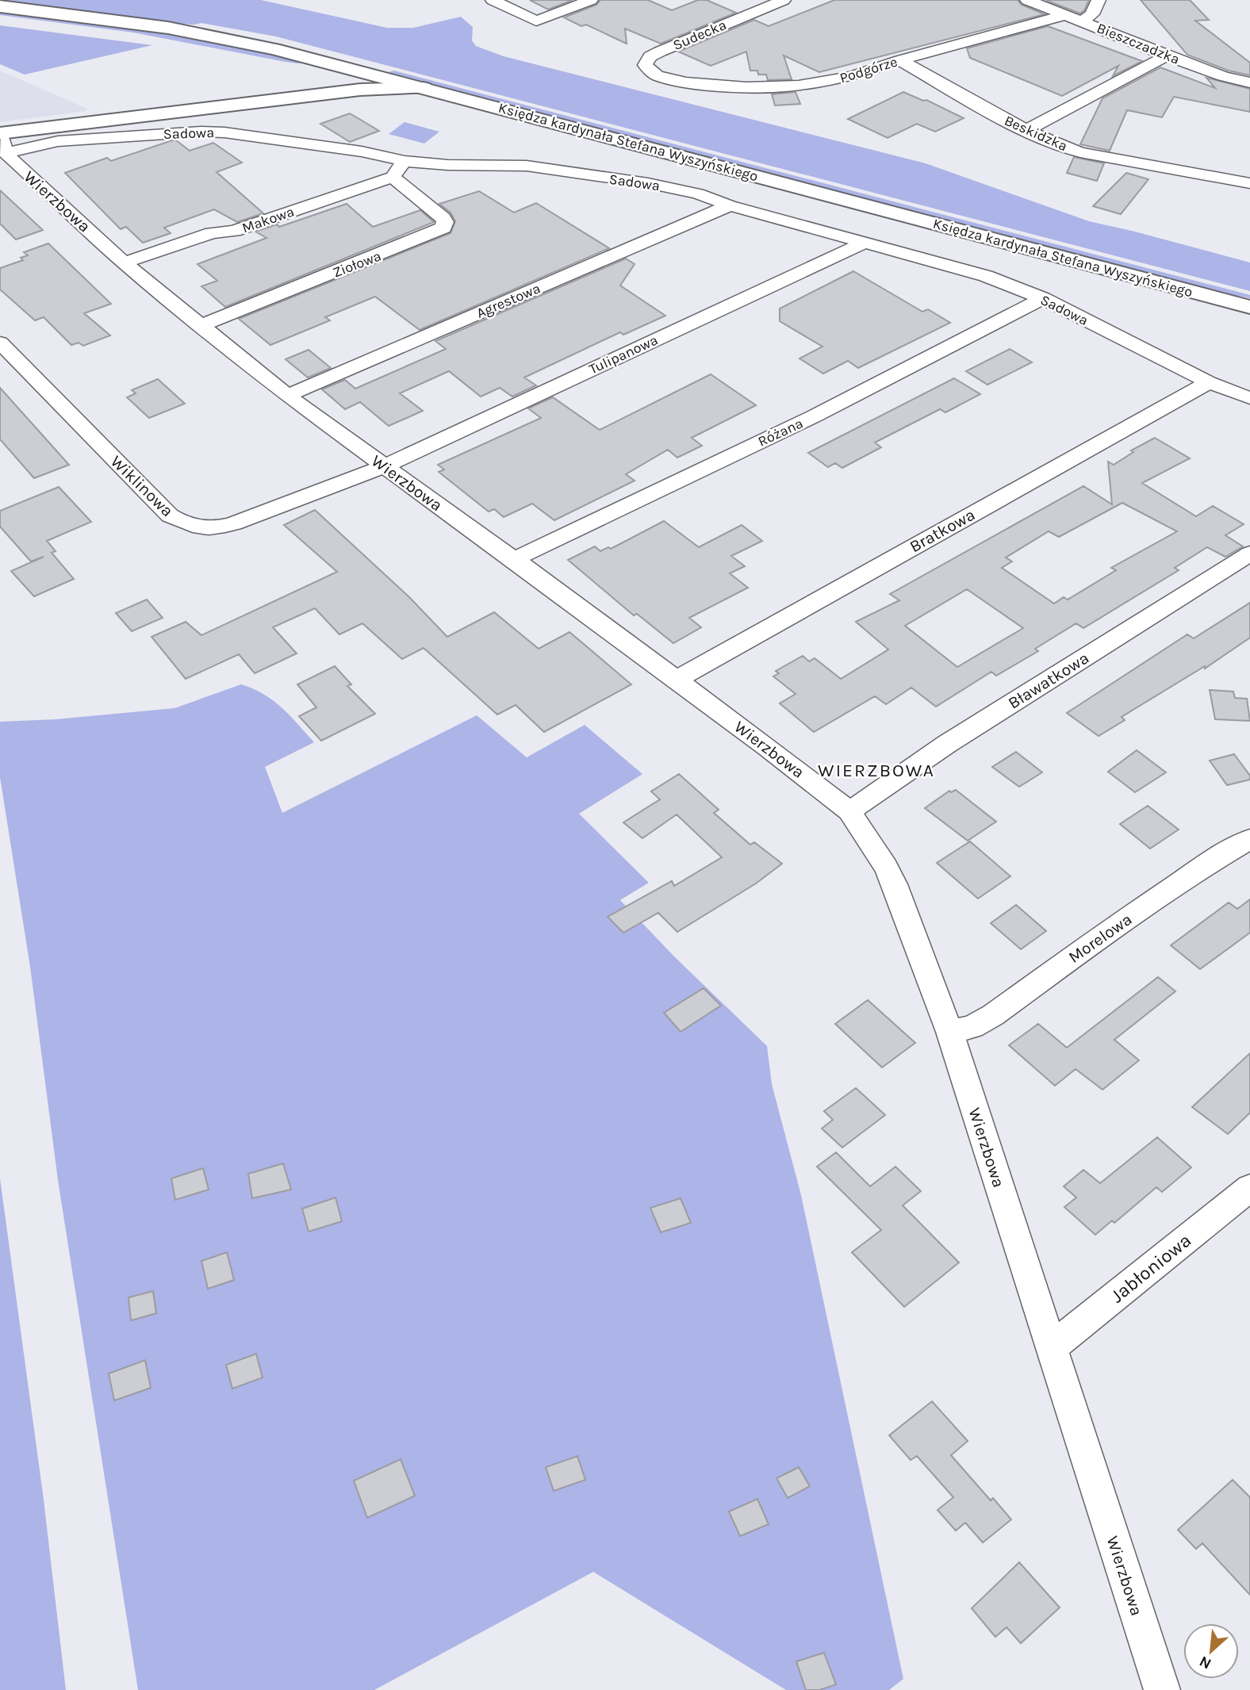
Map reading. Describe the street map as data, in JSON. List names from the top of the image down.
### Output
{
  "streets": {
    "main road": ["Sadowa", "Księdza kardynała Stefana Wyszyńskiego"],
    "street": [
      "Sudecka",
      "Bieszczadzka",
      "Podgórze",
      "Beskidzka",
      "Wierzbowa",
      "Makowa",
      "Ziołowa",
      "Agrestowa",
      "Tulipanowa",
      "Różana",
      "Wiklinowa",
      "Bratkowa",
      "Bławatkowa",
      "Morelowa",
      "Jabłoniowa"
    ]
  },
  "crossings": [
    ["Sudecka", "Podgórze"],
    ["Bieszczadzka", "Podgórze"],
    ["Podgórze", "Beskidzka"],
    ["Sadowa", "Księdza kardynała Stefana Wyszyńskiego"],
    ["Sadowa", "Wierzbowa"],
    ["Sadowa", "Agrestowa"],
    ["Sadowa", "Tulipanowa"],
    ["Sadowa", "Różana"],
    ["Sadowa", "Bratkowa"],
    ["Wierzbowa", "Makowa"],
    ["Wierzbowa", "Ziołowa"],
    ["Wierzbowa", "Agrestowa"],
    ["Wierzbowa", "Tulipanowa"],
    ["Wierzbowa", "Różana"],
    ["Wierzbowa", "Wiklinowa"],
    ["Wierzbowa", "Bratkowa"],
    ["Wierzbowa", "Bławatkowa"],
    ["Wierzbowa", "Morelowa"],
    ["Wierzbowa", "Jabłoniowa"],
    ["Makowa", "Ziołowa"],
    ["Tulipanowa", "Wiklinowa"]
  ],
  "districts": ["WIERZBOWA"],
  "north": "bottom left"
}
